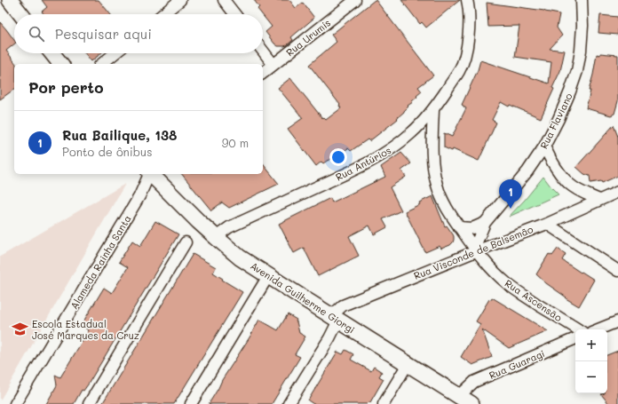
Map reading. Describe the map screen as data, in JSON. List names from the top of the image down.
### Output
{
  "streets": {
    "street": [
      "Rua Urumis",
      "Rua Flaviano",
      "Rua Antúrios",
      "Rua Visconde de Balsemão",
      "Alameda Rainha Santa",
      "Avenida Guilherme Giorgi",
      "Rua Ascensão",
      "Rua Guaragi"
    ]
  },
  "crossings": [
    ["Rua Flaviano", "Rua Visconde de Balsemão"],
    ["Rua Flaviano", "Rua Ascensão"],
    ["Rua Antúrios", "Avenida Guilherme Giorgi"],
    ["Rua Antúrios", "Rua Ascensão"],
    ["Rua Visconde de Balsemão", "Avenida Guilherme Giorgi"],
    ["Rua Visconde de Balsemão", "Rua Ascensão"],
    ["Avenida Guilherme Giorgi", "Rua Guaragi"]
  ],
  "places": {
    "school or university": ["Escola Estadual José Marques da Cruz"]
  },
  "page": {
    "search": "Pesquisar aqui",
    "heading": "Por perto",
    "list": [
      {
        "mark": "1",
        "name": "Rua Bailique, 138",
        "note": "Ponto de ônibus",
        "value": "90 m"
      }
    ],
    "pins": "1",
    "map_buttons": ["+", "−"]
  }
}
